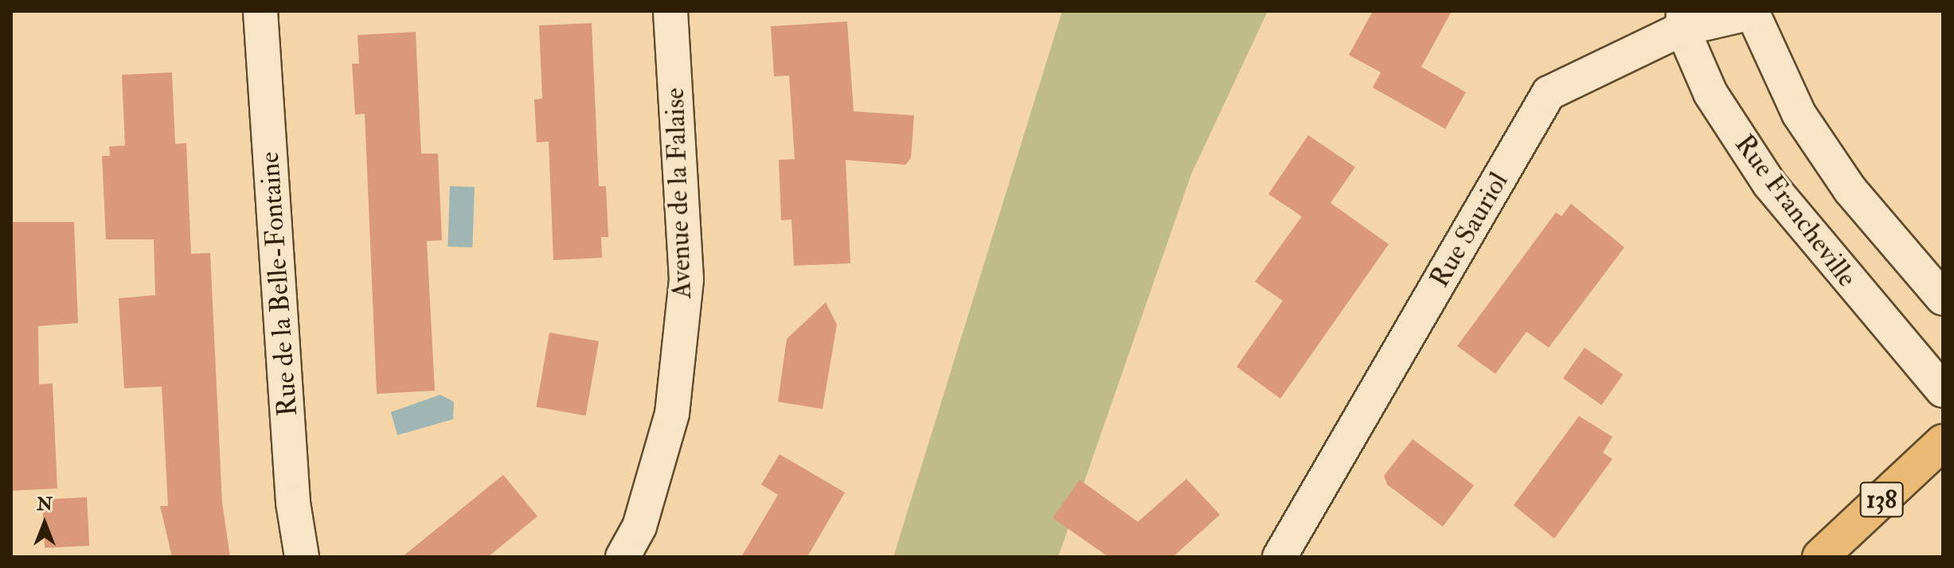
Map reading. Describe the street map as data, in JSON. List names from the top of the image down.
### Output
{
  "streets": {
    "main road": ["138"],
    "street": [
      "Avenue de la Falaise",
      "Rue Francheville",
      "Rue Sauriol",
      "Rue de la Belle-Fontaine"
    ]
  },
  "crossings": [
    ["Rue Francheville", "Rue Sauriol"]
  ],
  "north": "top"
}
